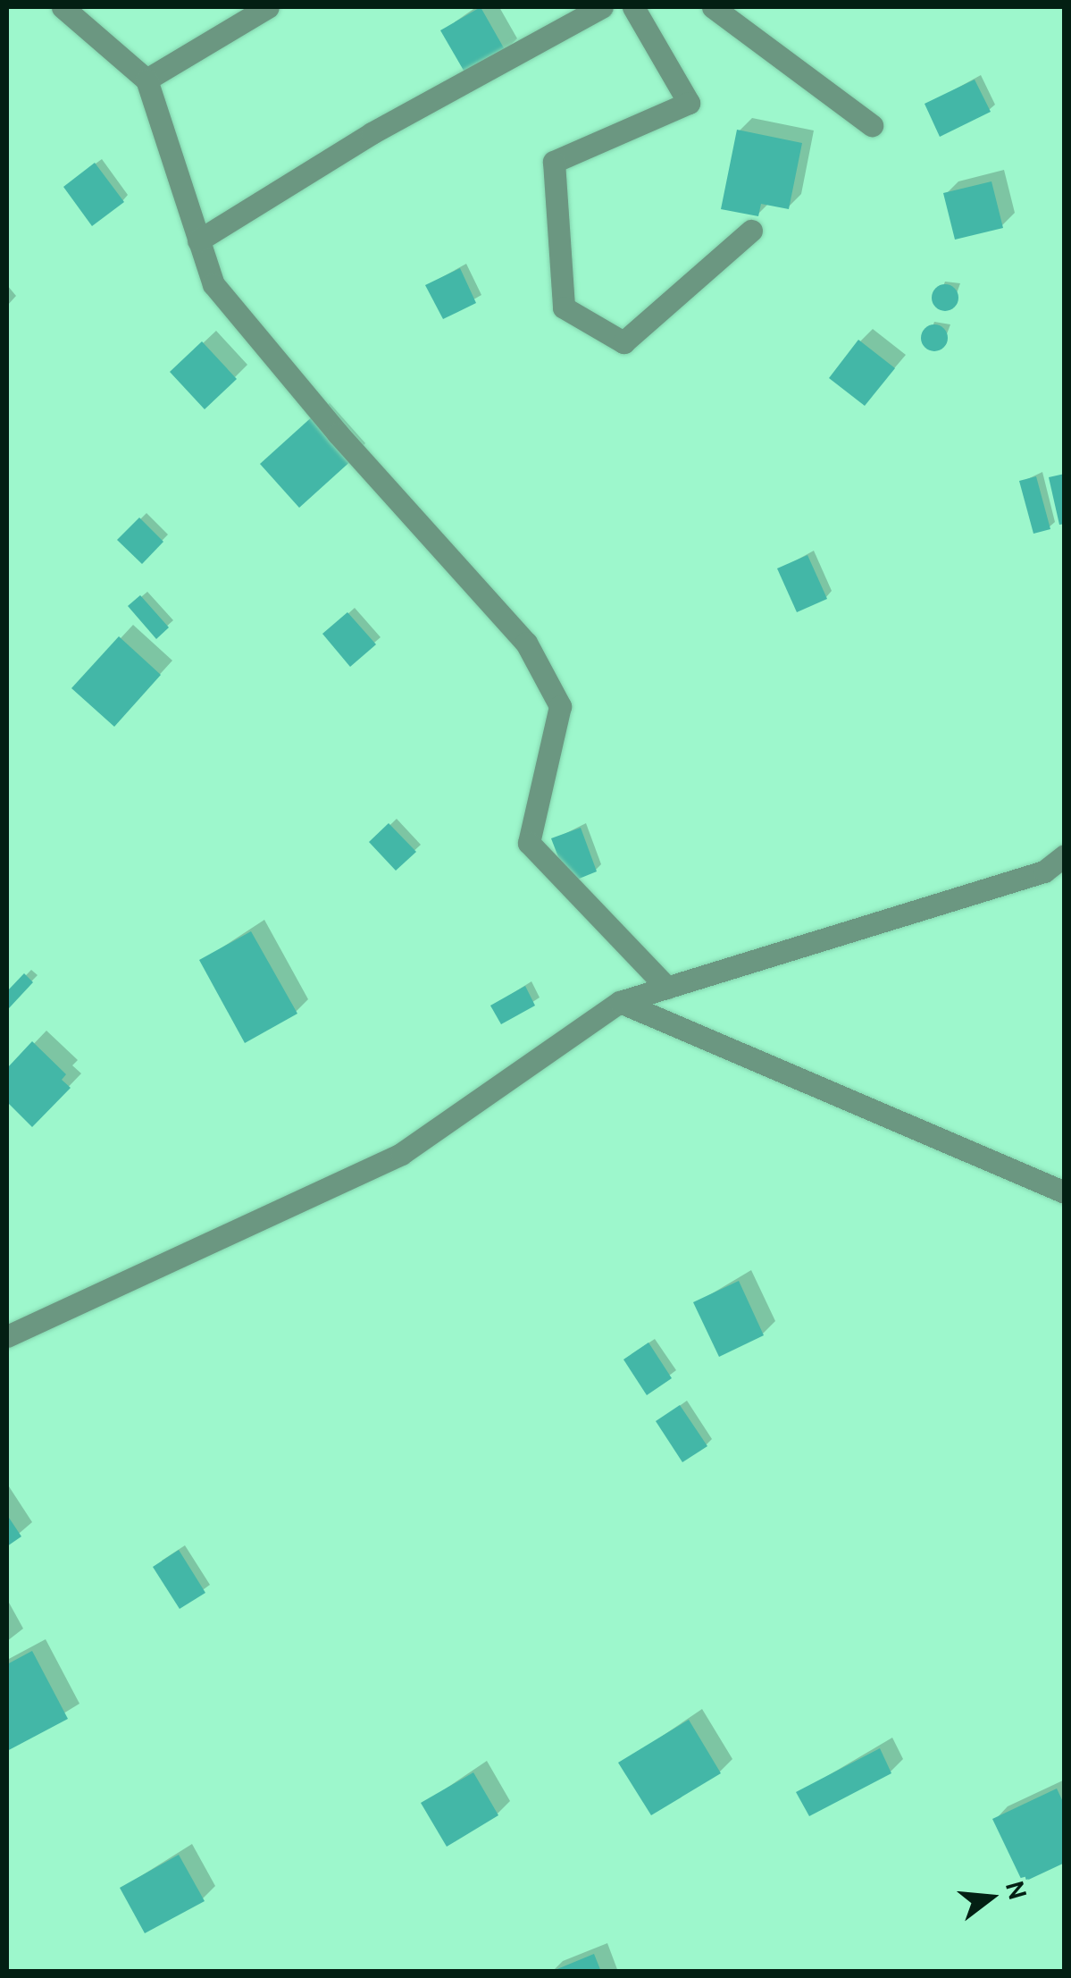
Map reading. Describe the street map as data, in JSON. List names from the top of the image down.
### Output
{
  "north": "right"
}
